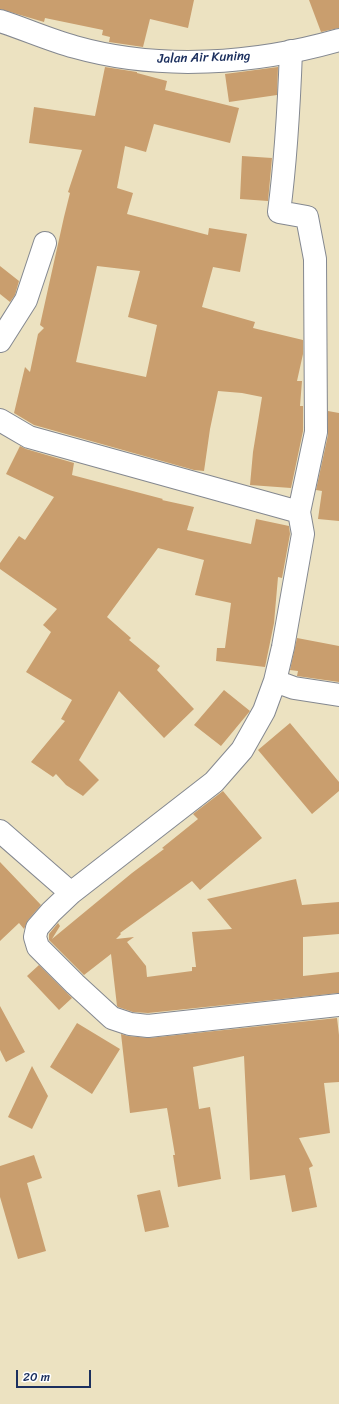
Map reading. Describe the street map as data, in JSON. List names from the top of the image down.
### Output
{
  "streets": {
    "street": ["Jalan Air Kuning"]
  },
  "scale_bar": "20 m"
}
